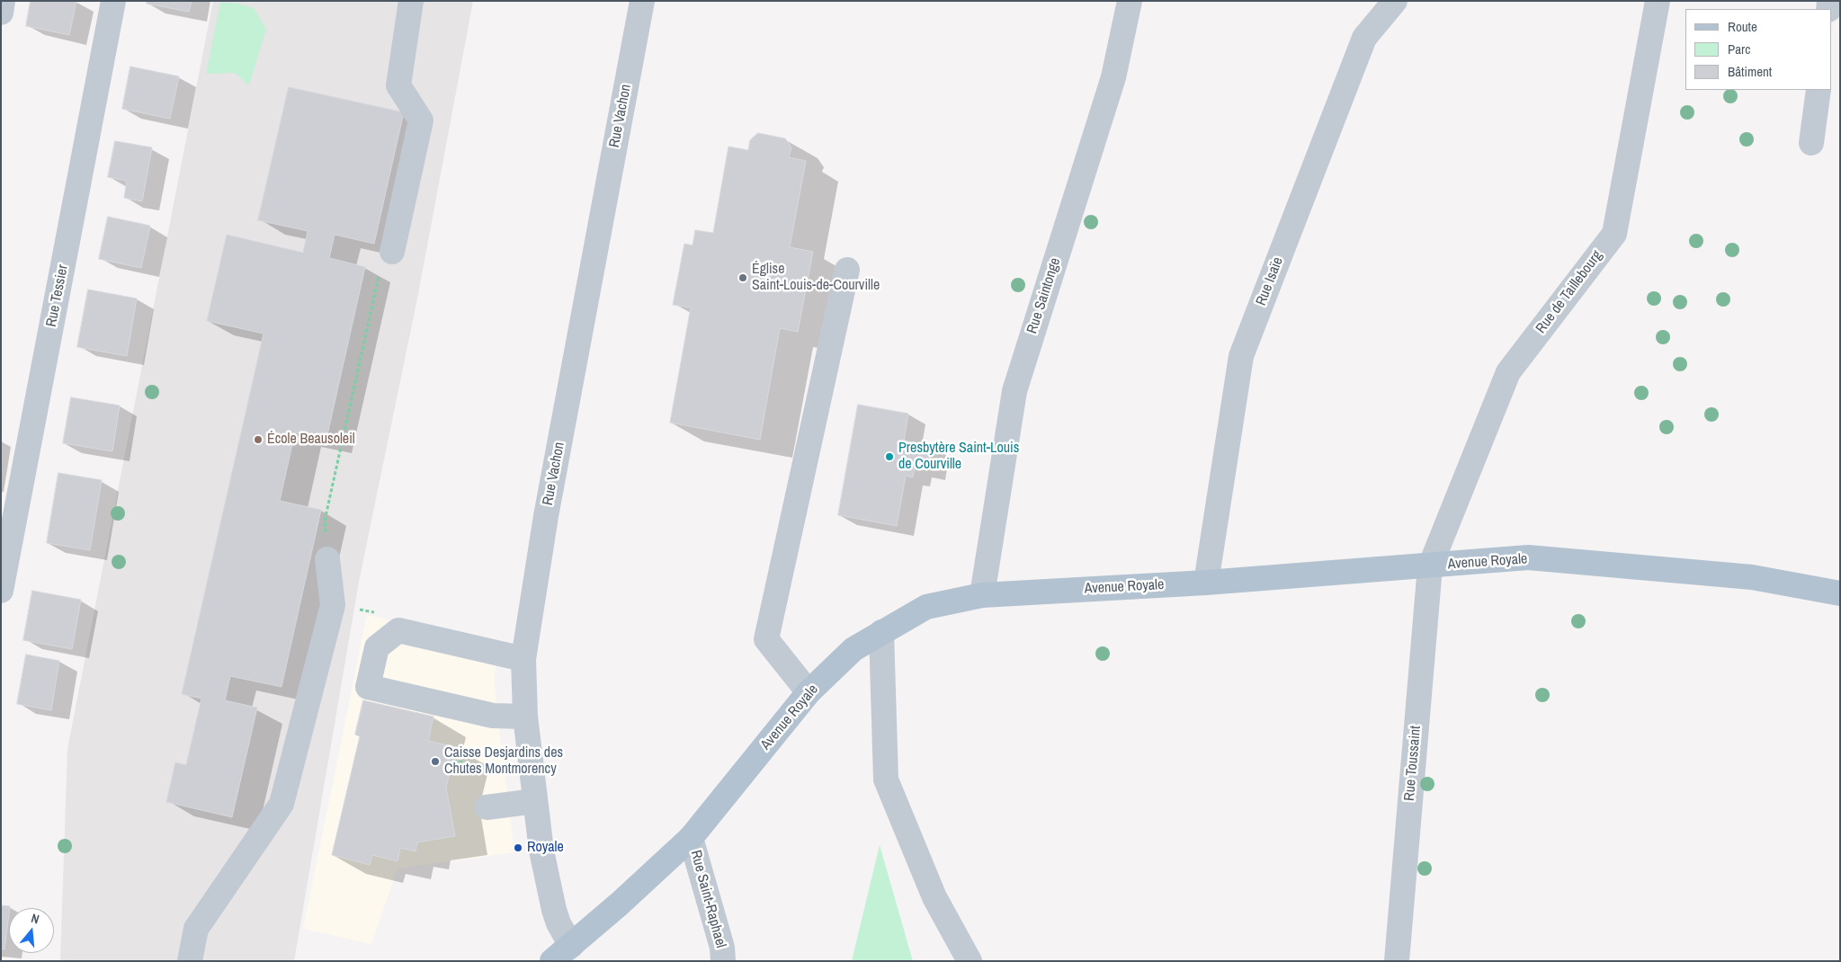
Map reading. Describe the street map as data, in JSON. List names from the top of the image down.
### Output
{
  "streets": {
    "main road": ["Avenue Royale"],
    "street": [
      "Rue Vachon",
      "Rue Isaïe",
      "Rue de Taillebourg",
      "Rue Tessier",
      "Rue Saintonge",
      "Rue Toussaint",
      "Rue Saint-Raphael"
    ]
  },
  "crossings": [
    ["Rue Vachon", "Avenue Royale"],
    ["Rue Isaïe", "Avenue Royale"],
    ["Rue de Taillebourg", "Avenue Royale"],
    ["Rue de Taillebourg", "Rue Toussaint"],
    ["Rue Saintonge", "Avenue Royale"],
    ["Avenue Royale", "Rue Toussaint"],
    ["Avenue Royale", "Rue Saint-Raphael"]
  ],
  "places": [
    "Église Saint-Louis-de-Courville",
    "École Beausoleil",
    "Presbytère Saint-Louis de Courville",
    "Caisse Desjardins des Chutes Montmorency",
    "Royale"
  ],
  "legend": ["Route", "Parc", "Bâtiment"],
  "north": "top"
}
